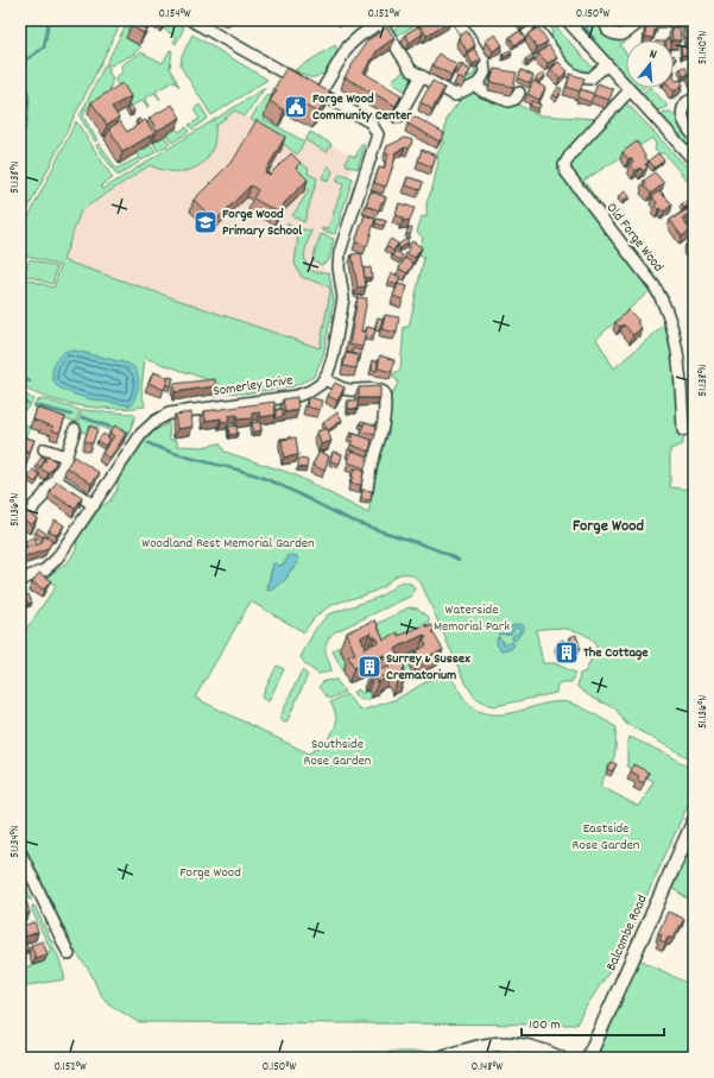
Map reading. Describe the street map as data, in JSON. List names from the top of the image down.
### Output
{
  "streets": {
    "main road": ["Balcombe Road"],
    "street": ["Old Forge Wood", "Somerley Drive"]
  },
  "districts": ["Forge Wood"],
  "parks": [
    "Woodland Rest Memorial Garden",
    "Waterside Memorial Park",
    "Southside Rose Garden",
    "Eastside Rose Garden",
    "Forge Wood"
  ],
  "places": {
    "public building": ["Forge Wood Community Center"],
    "school or university": ["Forge Wood Primary School"],
    "building": ["The Cottage", "Surrey & Sussex Crematorium"]
  },
  "scale_bar": "100 m",
  "north": "top",
  "coordinates": [
    "0.154°W",
    "0.152°W",
    "0.150°W",
    "51.140°N",
    "51.138°N",
    "51.136°N",
    "51.134°N",
    "0.148°W"
  ]
}
